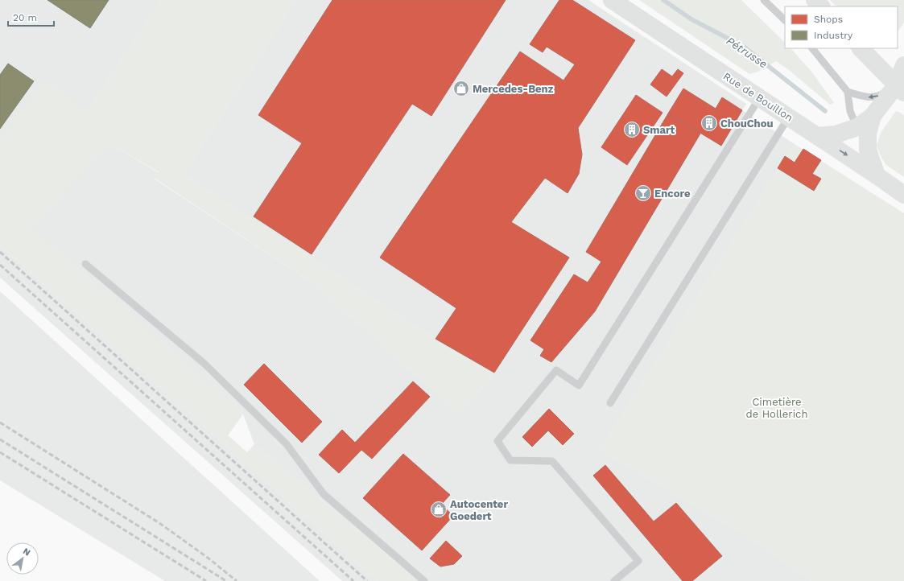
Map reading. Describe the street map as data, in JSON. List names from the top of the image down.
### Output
{
  "streets": {
    "street": ["Rue de Bouillon"]
  },
  "water": ["Pétrusse"],
  "parks": ["Cimetière de Hollerich"],
  "places": {
    "shop": ["Mercedes-Benz", "Autocenter Goedert"],
    "building": ["ChouChou", "Smart"],
    "bar": ["Encore"]
  },
  "legend": ["Shops", "Industry"],
  "scale_bar": "20 m",
  "north": "top right"
}
